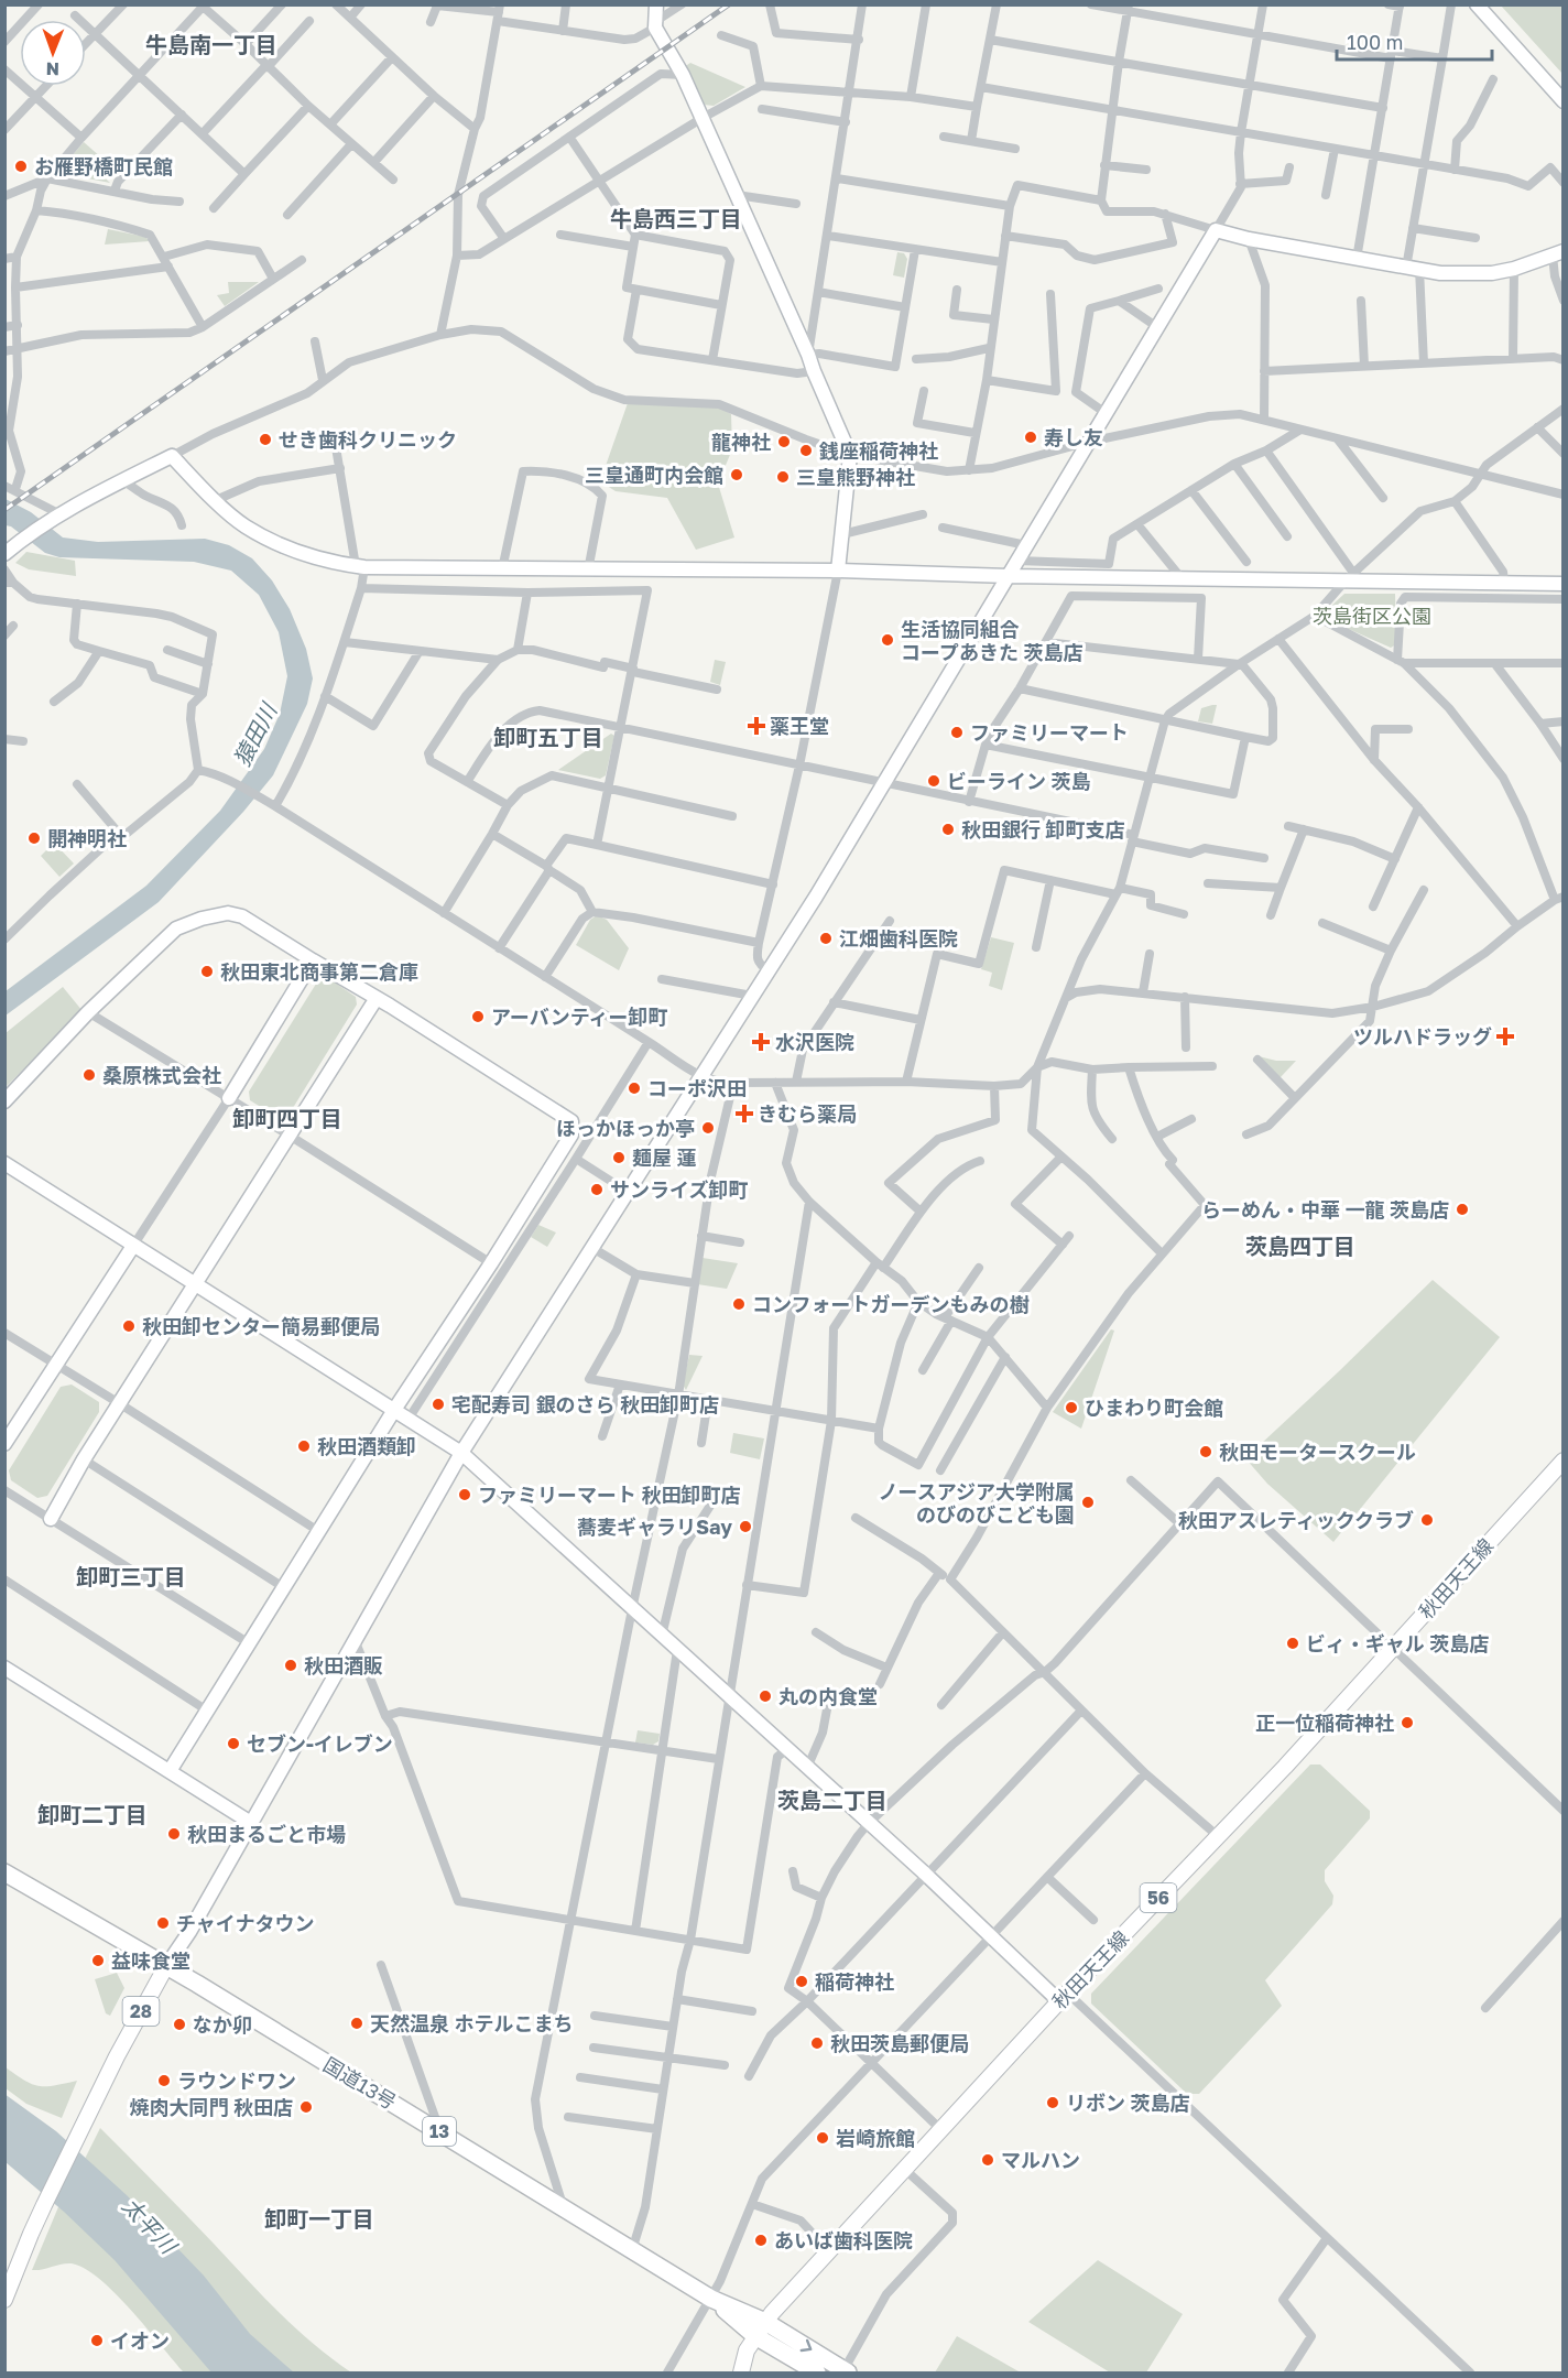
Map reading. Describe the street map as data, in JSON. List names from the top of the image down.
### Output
{
  "streets": {
    "highway": ["国道13号", "13"],
    "main road": ["秋田天王線", "56", "28"]
  },
  "crossings": [
    ["秋田天王線", "国道13号"],
    ["秋田天王線", "13"],
    ["28", "国道13号"],
    ["国道13号", "13"]
  ],
  "districts": [
    "牛島南一丁目",
    "牛島西三丁目",
    "卸町五丁目",
    "卸町四丁目",
    "茨島四丁目",
    "卸町三丁目",
    "茨島二丁目",
    "卸町二丁目",
    "卸町一丁目"
  ],
  "water": ["猿田川", "太平川"],
  "parks": ["茨島街区公園"],
  "places": {
    "other": [
      "お雁野橋町民館",
      "寿し友",
      "せき歯科クリニック",
      "龍神社",
      "銭座稲荷神社",
      "三皇通町内会館",
      "三皇熊野神社",
      "生活協同組合 コープあきた 茨島店",
      "ファミリーマート",
      "ビーライン 茨島",
      "秋田銀行 卸町支店",
      "開神明社",
      "江畑歯科医院",
      "秋田東北商事第二倉庫",
      "アーバンティー卸町",
      "桑原株式会社",
      "コーポ沢田",
      "ほっかほっか亭",
      "麺屋 蓮",
      "サンライズ卸町",
      "らーめん・中華 一龍 茨島店",
      "コンフォートガーデンもみの樹",
      "秋田卸センター簡易郵便局",
      "宅配寿司 銀のさら 秋田卸町店",
      "ひまわり町会館",
      "秋田酒類卸",
      "秋田モータースクール",
      "ファミリーマート 秋田卸町店",
      "ノースアジア大学附属 のびのびこども園",
      "秋田アスレティッククラブ",
      "蕎麦ギャラリSay",
      "ビィ・ギャル 茨島店",
      "秋田酒販",
      "丸の内食堂",
      "正一位稲荷神社",
      "セブン-イレブン",
      "秋田まるごと市場",
      "チャイナタウン",
      "益味食堂",
      "稲荷神社",
      "天然温泉 ホテルこまち",
      "なか卯",
      "秋田茨島郵便局",
      "ラウンドワン",
      "リボン 茨島店",
      "焼肉大同門 秋田店",
      "岩崎旅館",
      "マルハン",
      "あいば歯科医院",
      "イオン"
    ],
    "health": [
      "薬王堂",
      "ツルハドラッグ",
      "水沢医院",
      "きむら薬局"
    ]
  },
  "scale_bar": "100 m",
  "north": "bottom"
}
